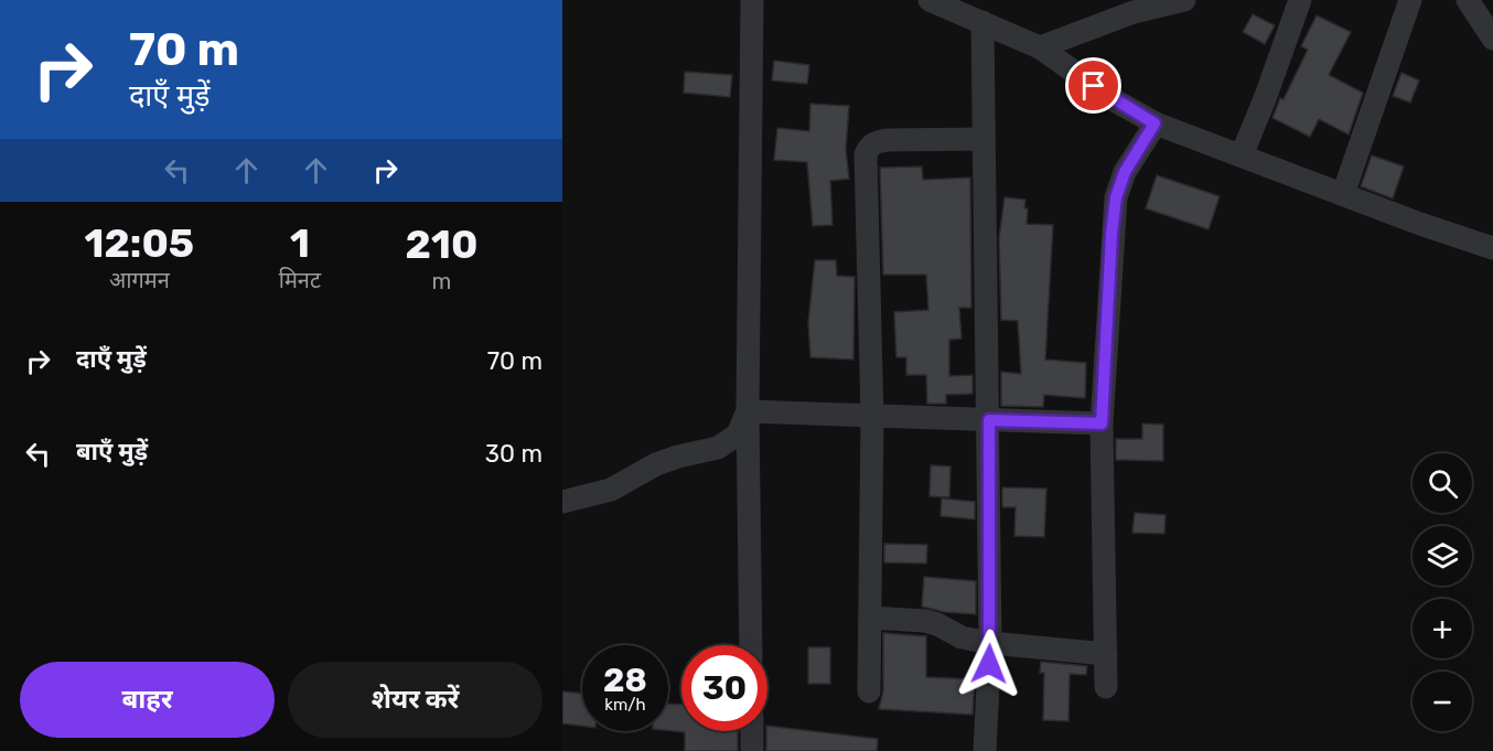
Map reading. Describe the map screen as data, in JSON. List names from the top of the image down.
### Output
{
  "page": {
    "turn": ["70 m", "दाएँ मुड़ें"],
    "eta": [
      "12:05",
      "आगमन",
      "1",
      "मिनट",
      "210",
      "m"
    ],
    "list": [
      {
        "name": "दाएँ मुड़ें",
        "value": "70 m"
      },
      {
        "name": "बाएँ मुड़ें",
        "value": "30 m"
      }
    ],
    "map_buttons": ["+", "−"],
    "speed": "28 km/h",
    "limit": "30",
    "buttons": ["बाहर", "शेयर करें"]
  }
}
